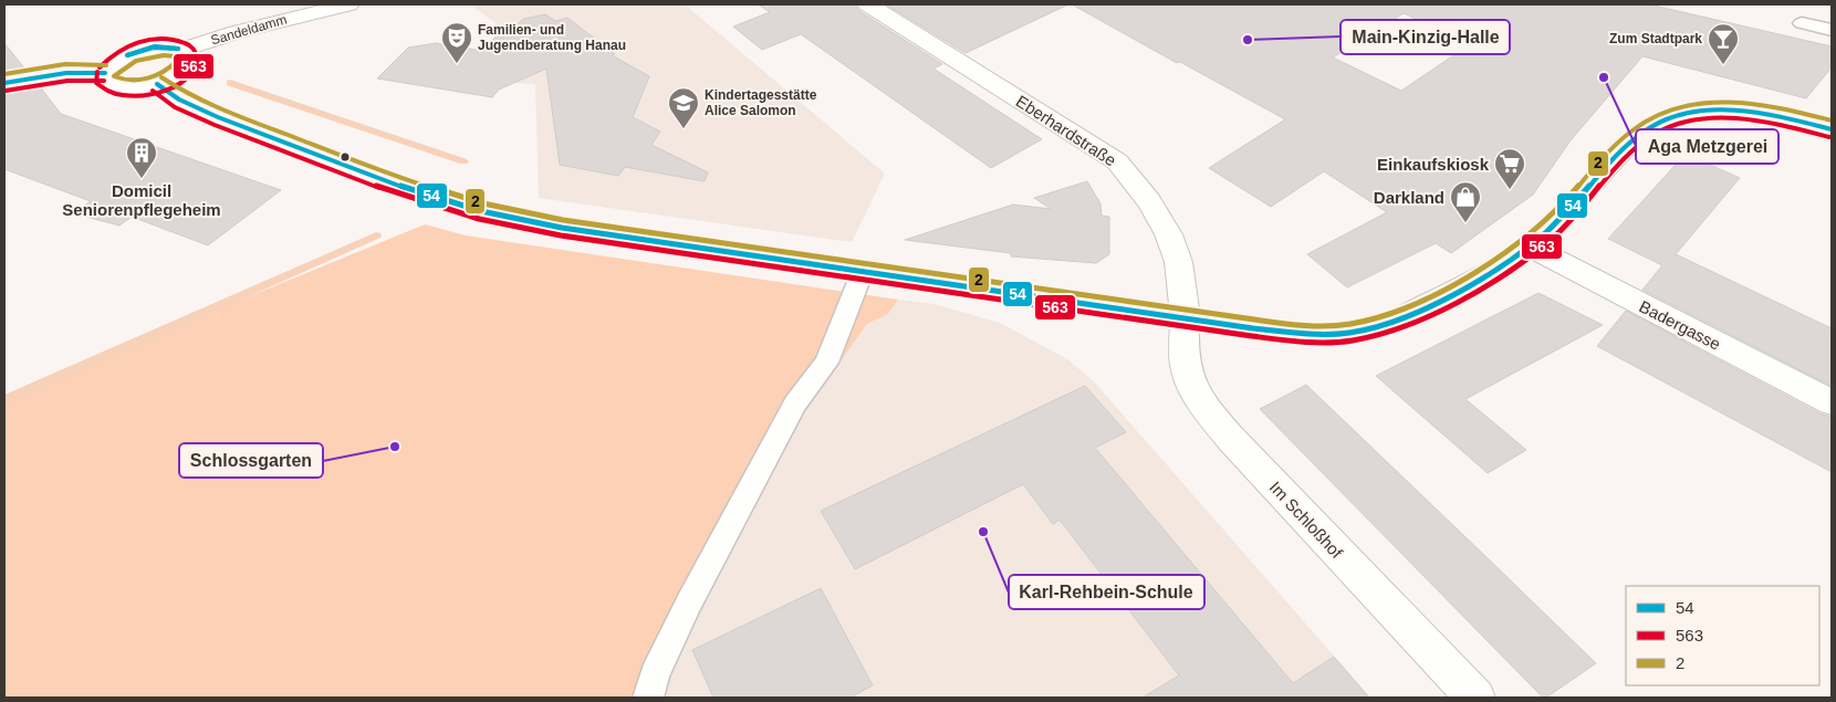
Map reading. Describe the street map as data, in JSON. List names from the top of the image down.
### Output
{
  "streets": {
    "street": [
      "Sandeldamm",
      "Eberhardstraße",
      "Badergasse",
      "Im Schloßhof"
    ]
  },
  "crossings": [
    ["Eberhardstraße", "Im Schloßhof"]
  ],
  "places": {
    "other": [
      "Main-Kinzig-Halle",
      "Aga Metzgerei",
      "Schlossgarten",
      "Karl-Rehbein-Schule"
    ],
    "theatre": ["Familien- und Jugendberatung Hanau"],
    "bar": ["Zum Stadtpark"],
    "school or university": ["Kindertagesstätte Alice Salomon"],
    "building": ["Domicil Seniorenpflegeheim"],
    "supermarket": ["Einkaufskiosk"],
    "shop": ["Darkland"]
  },
  "lines": ["transit line 563", "transit line 54", "transit line 2"],
  "legend": ["54", "563", "2"]
}
